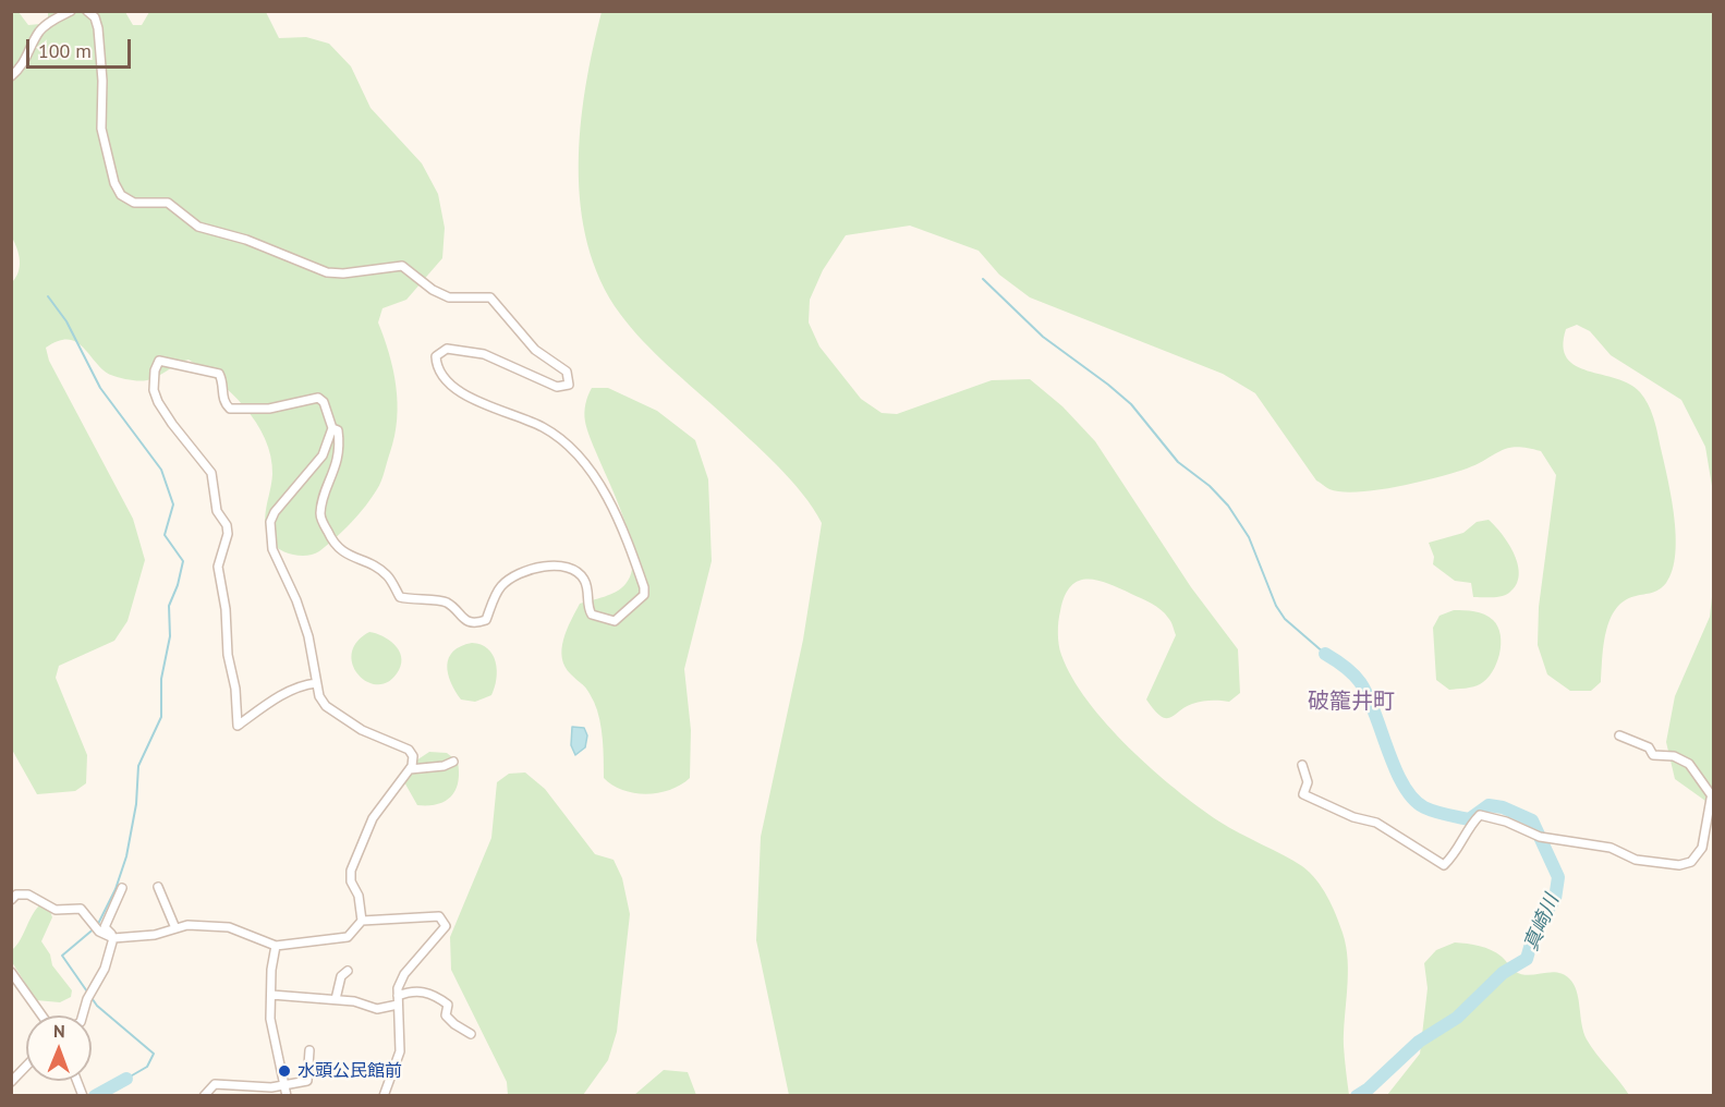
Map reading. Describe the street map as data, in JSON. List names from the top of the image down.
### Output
{
  "districts": ["破籠井町"],
  "water": ["真崎川"],
  "places": ["水頭公民館前"],
  "scale_bar": "100 m",
  "north": "top"
}
